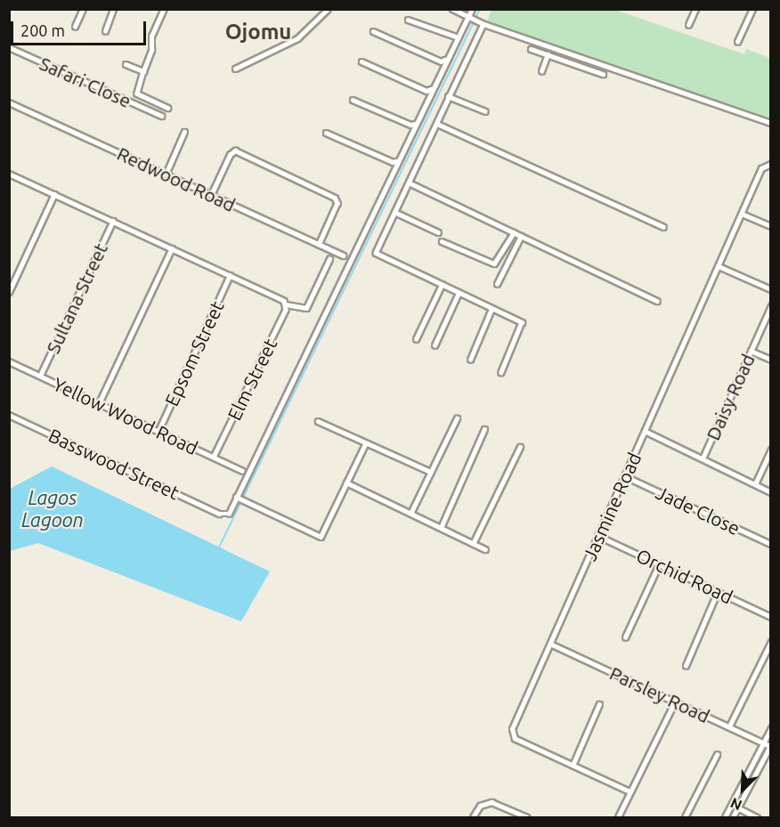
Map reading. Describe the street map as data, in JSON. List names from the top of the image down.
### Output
{
  "streets": {
    "street": [
      "Safari Close",
      "Redwood Road",
      "Sultana Street",
      "Epsom Street",
      "Elm Street",
      "Daisy Road",
      "Yellow Wood Road",
      "Basswood Street",
      "Jasmine Road",
      "Jade Close",
      "Orchid Road",
      "Parsley Road"
    ]
  },
  "crossings": [
    ["Sultana Street", "Yellow Wood Road"],
    ["Epsom Street", "Yellow Wood Road"],
    ["Elm Street", "Yellow Wood Road"],
    ["Jasmine Road", "Jade Close"],
    ["Jasmine Road", "Orchid Road"],
    ["Jasmine Road", "Parsley Road"]
  ],
  "districts": ["Ojomu"],
  "water": ["Lagos Lagoon"],
  "scale_bar": "200 m",
  "north": "bottom left"
}
